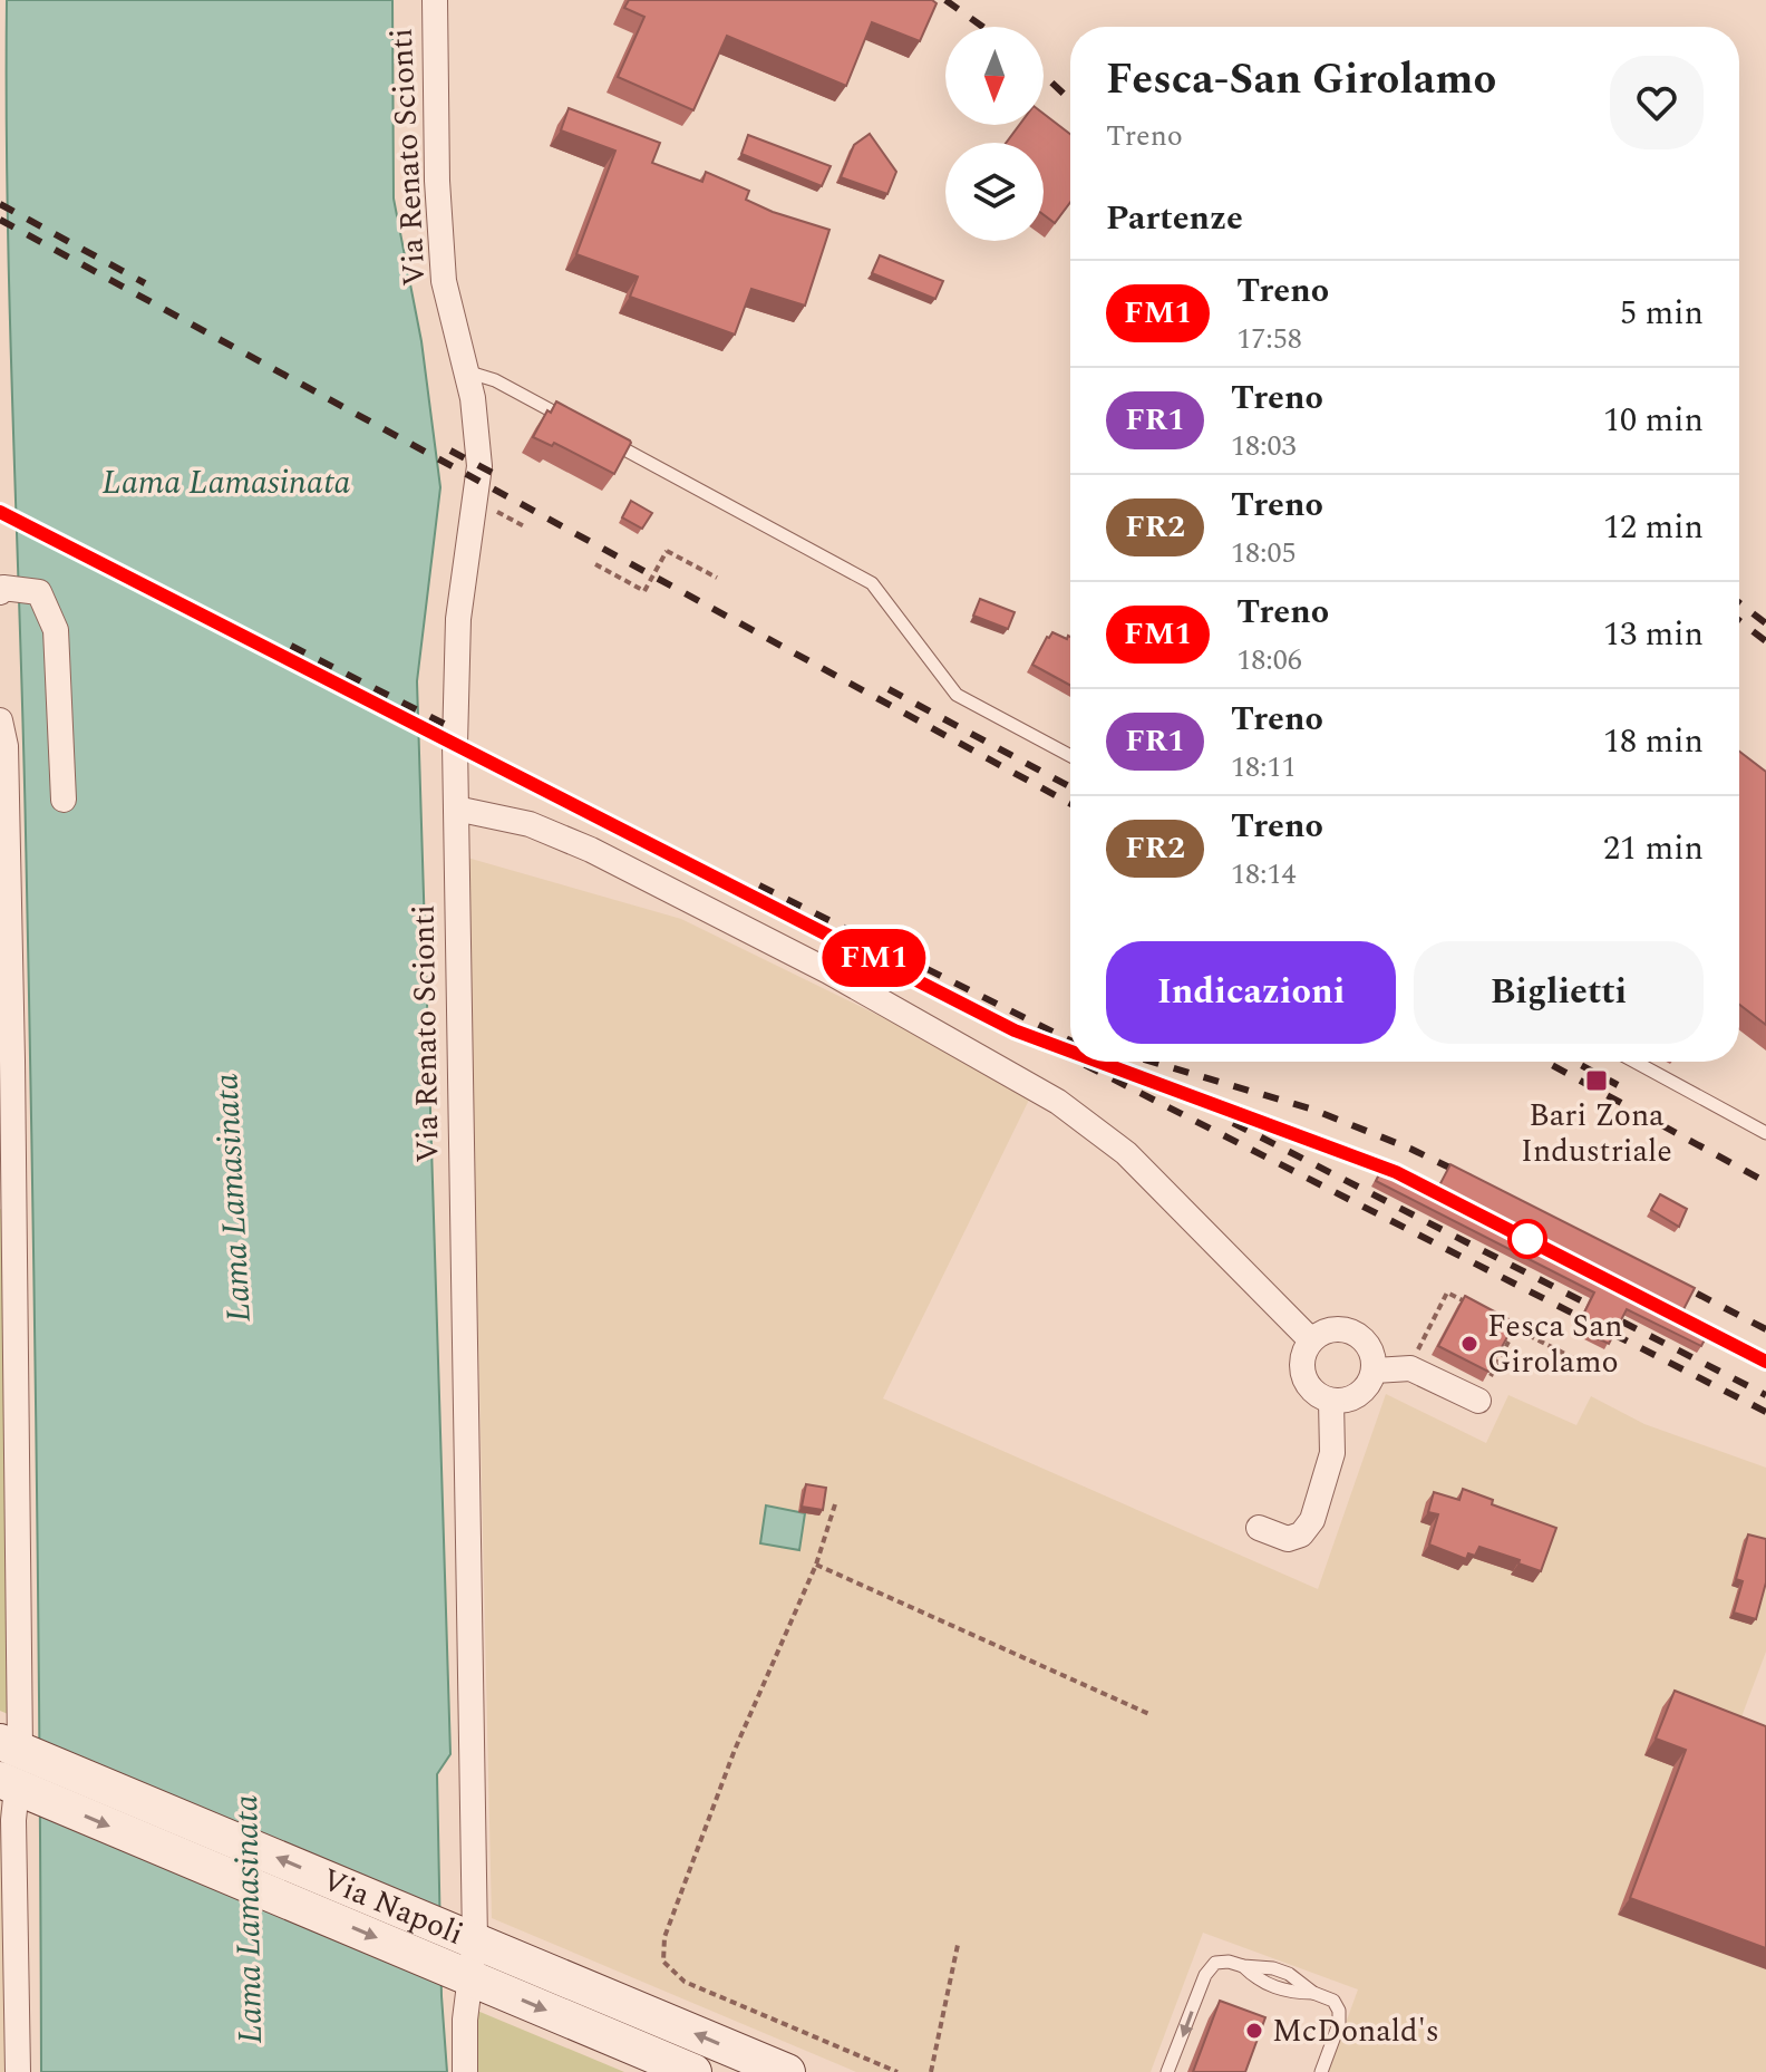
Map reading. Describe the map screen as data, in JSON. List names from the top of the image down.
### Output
{
  "streets": {
    "main road": ["Via Napoli"],
    "street": ["Via Renato Scionti"]
  },
  "crossings": [
    ["Via Renato Scionti", "Via Napoli"]
  ],
  "water": ["Lama Lamasinata"],
  "places": {
    "transit": ["Bari Zona Industriale"],
    "other": ["Fesca San Girolamo", "McDonald's"]
  },
  "north": "bottom",
  "page": {
    "on_map": "FM1",
    "heading": [
      ["Fesca-San Girolamo", "Treno"],
      "Partenze"
    ],
    "list": [
      {
        "mark": "FM1",
        "name": "Treno",
        "note": "17:58",
        "value": "5 min"
      },
      {
        "mark": "FR1",
        "name": "Treno",
        "note": "18:03",
        "value": "10 min"
      },
      {
        "mark": "FR2",
        "name": "Treno",
        "note": "18:05",
        "value": "12 min"
      },
      {
        "mark": "FM1",
        "name": "Treno",
        "note": "18:06",
        "value": "13 min"
      },
      {
        "mark": "FR1",
        "name": "Treno",
        "note": "18:11",
        "value": "18 min"
      },
      {
        "mark": "FR2",
        "name": "Treno",
        "note": "18:14",
        "value": "21 min"
      }
    ],
    "buttons": ["Indicazioni", "Biglietti"]
  }
}
